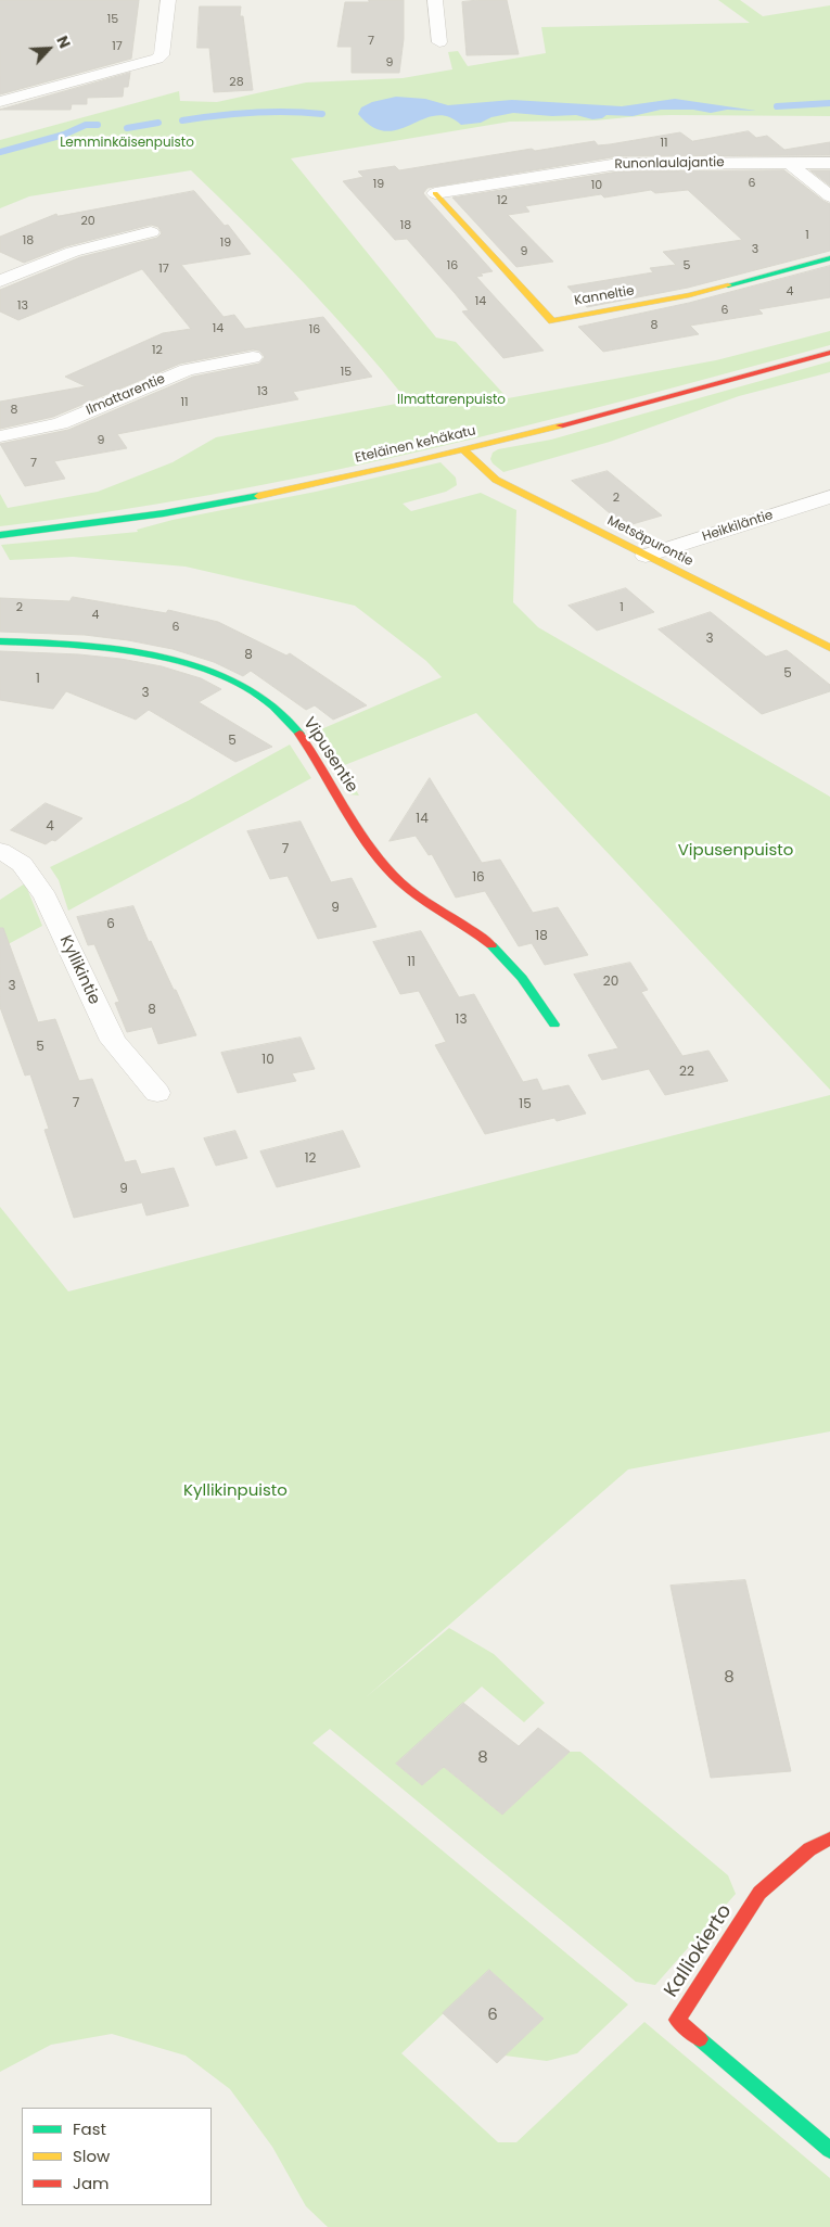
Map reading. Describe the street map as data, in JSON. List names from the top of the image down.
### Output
{
  "streets": {
    "street": [
      "Runonlaulajantie",
      "Kanneltie",
      "Ilmattarentie",
      "Eteläinen kehäkatu",
      "Heikkiläntie",
      "Metsäpurontie",
      "Vipusentie",
      "Kyllikintie",
      "Kalliokierto"
    ]
  },
  "crossings": [
    ["Runonlaulajantie", "Kanneltie"],
    ["Eteläinen kehäkatu", "Metsäpurontie"],
    ["Heikkiläntie", "Metsäpurontie"]
  ],
  "parks": [
    "Lemminkäisenpuisto",
    "Ilmattarenpuisto",
    "Vipusenpuisto",
    "Kyllikinpuisto"
  ],
  "house_numbers": [
    "15",
    "7",
    "17",
    "9",
    "28",
    "11",
    "6",
    "19",
    "10",
    "12",
    "20",
    "18",
    "1",
    "18",
    "19",
    "3",
    "9",
    "16",
    "5",
    "17",
    "4",
    "14",
    "13",
    "6",
    "8",
    "14",
    "16",
    "12",
    "15",
    "13",
    "11",
    "8",
    "9",
    "7",
    "2",
    "2",
    "1",
    "4",
    "6",
    "3",
    "8",
    "5",
    "1",
    "3",
    "5",
    "14",
    "4",
    "7",
    "16",
    "9",
    "6",
    "18",
    "11",
    "20",
    "3",
    "8",
    "13",
    "5",
    "10",
    "22",
    "7",
    "15",
    "12",
    "9",
    "8",
    "8",
    "6"
  ],
  "legend": ["Fast", "Slow", "Jam"],
  "north": "top right"
}
